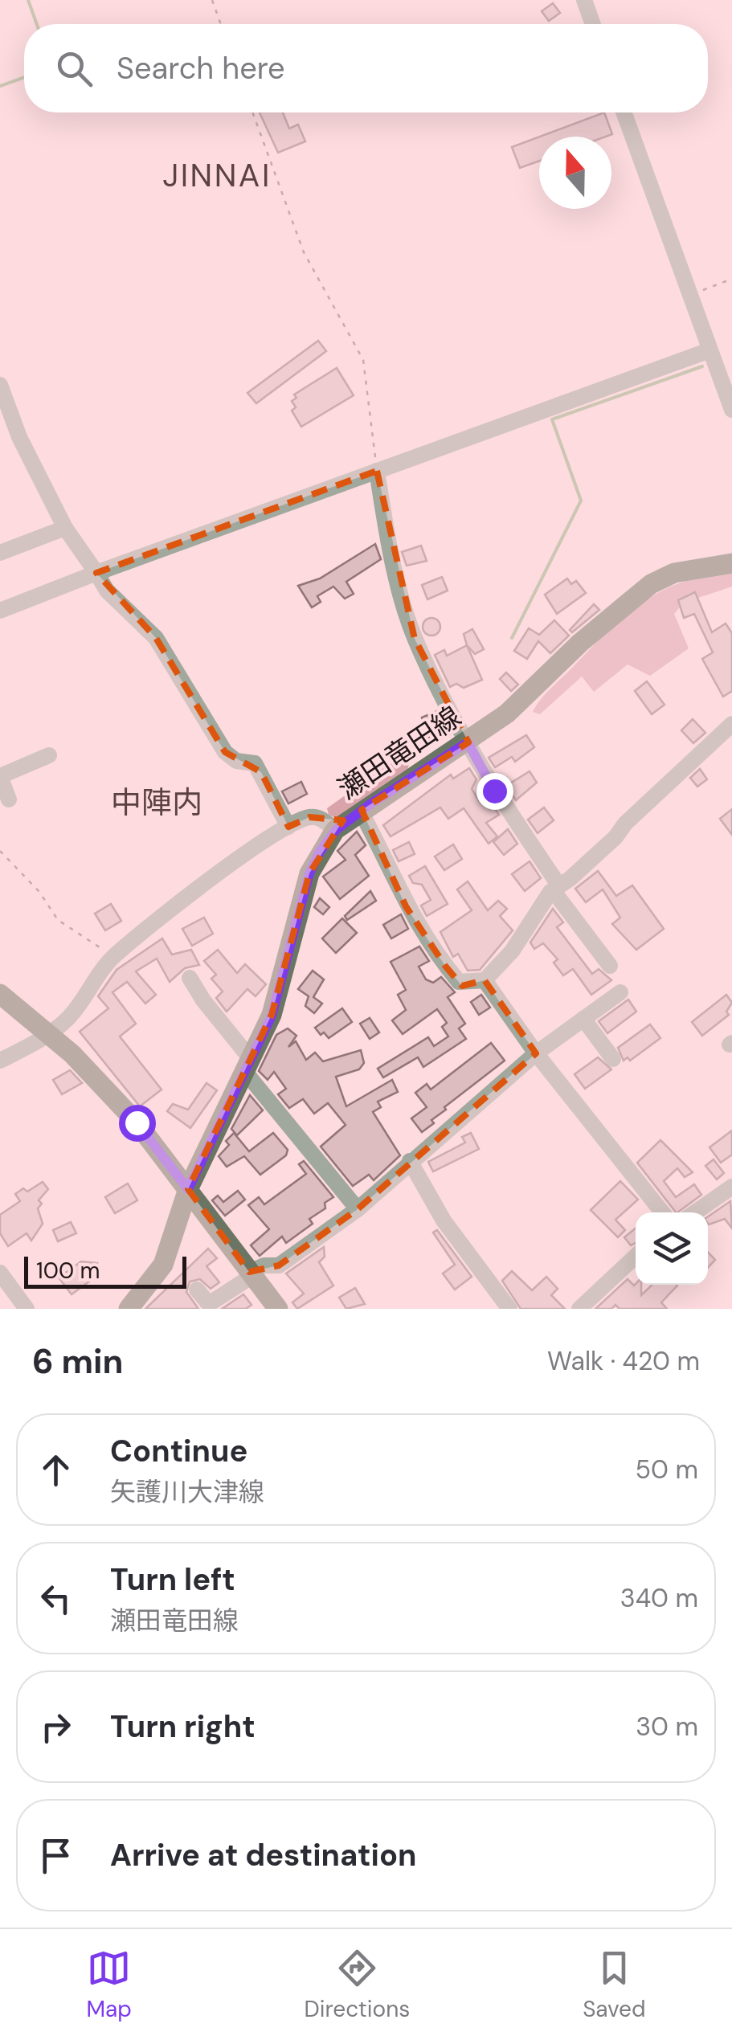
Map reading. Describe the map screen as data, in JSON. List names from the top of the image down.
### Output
{
  "streets": {
    "main road": ["瀬田竜田線"]
  },
  "districts": ["JINNAI", "中陣内"],
  "scale_bar": "100 m",
  "north": "top",
  "page": {
    "search": "Search here",
    "scale": "100 m",
    "heading": ["6 min", "Walk · 420 m"],
    "list": [
      ["Continue", "矢護川大津線", "50 m"],
      ["Turn left", "瀬田竜田線", "340 m"],
      ["Turn right", "30 m"],
      "Arrive at destination"
    ],
    "nav": ["Map", "Directions", "Saved"]
  }
}
